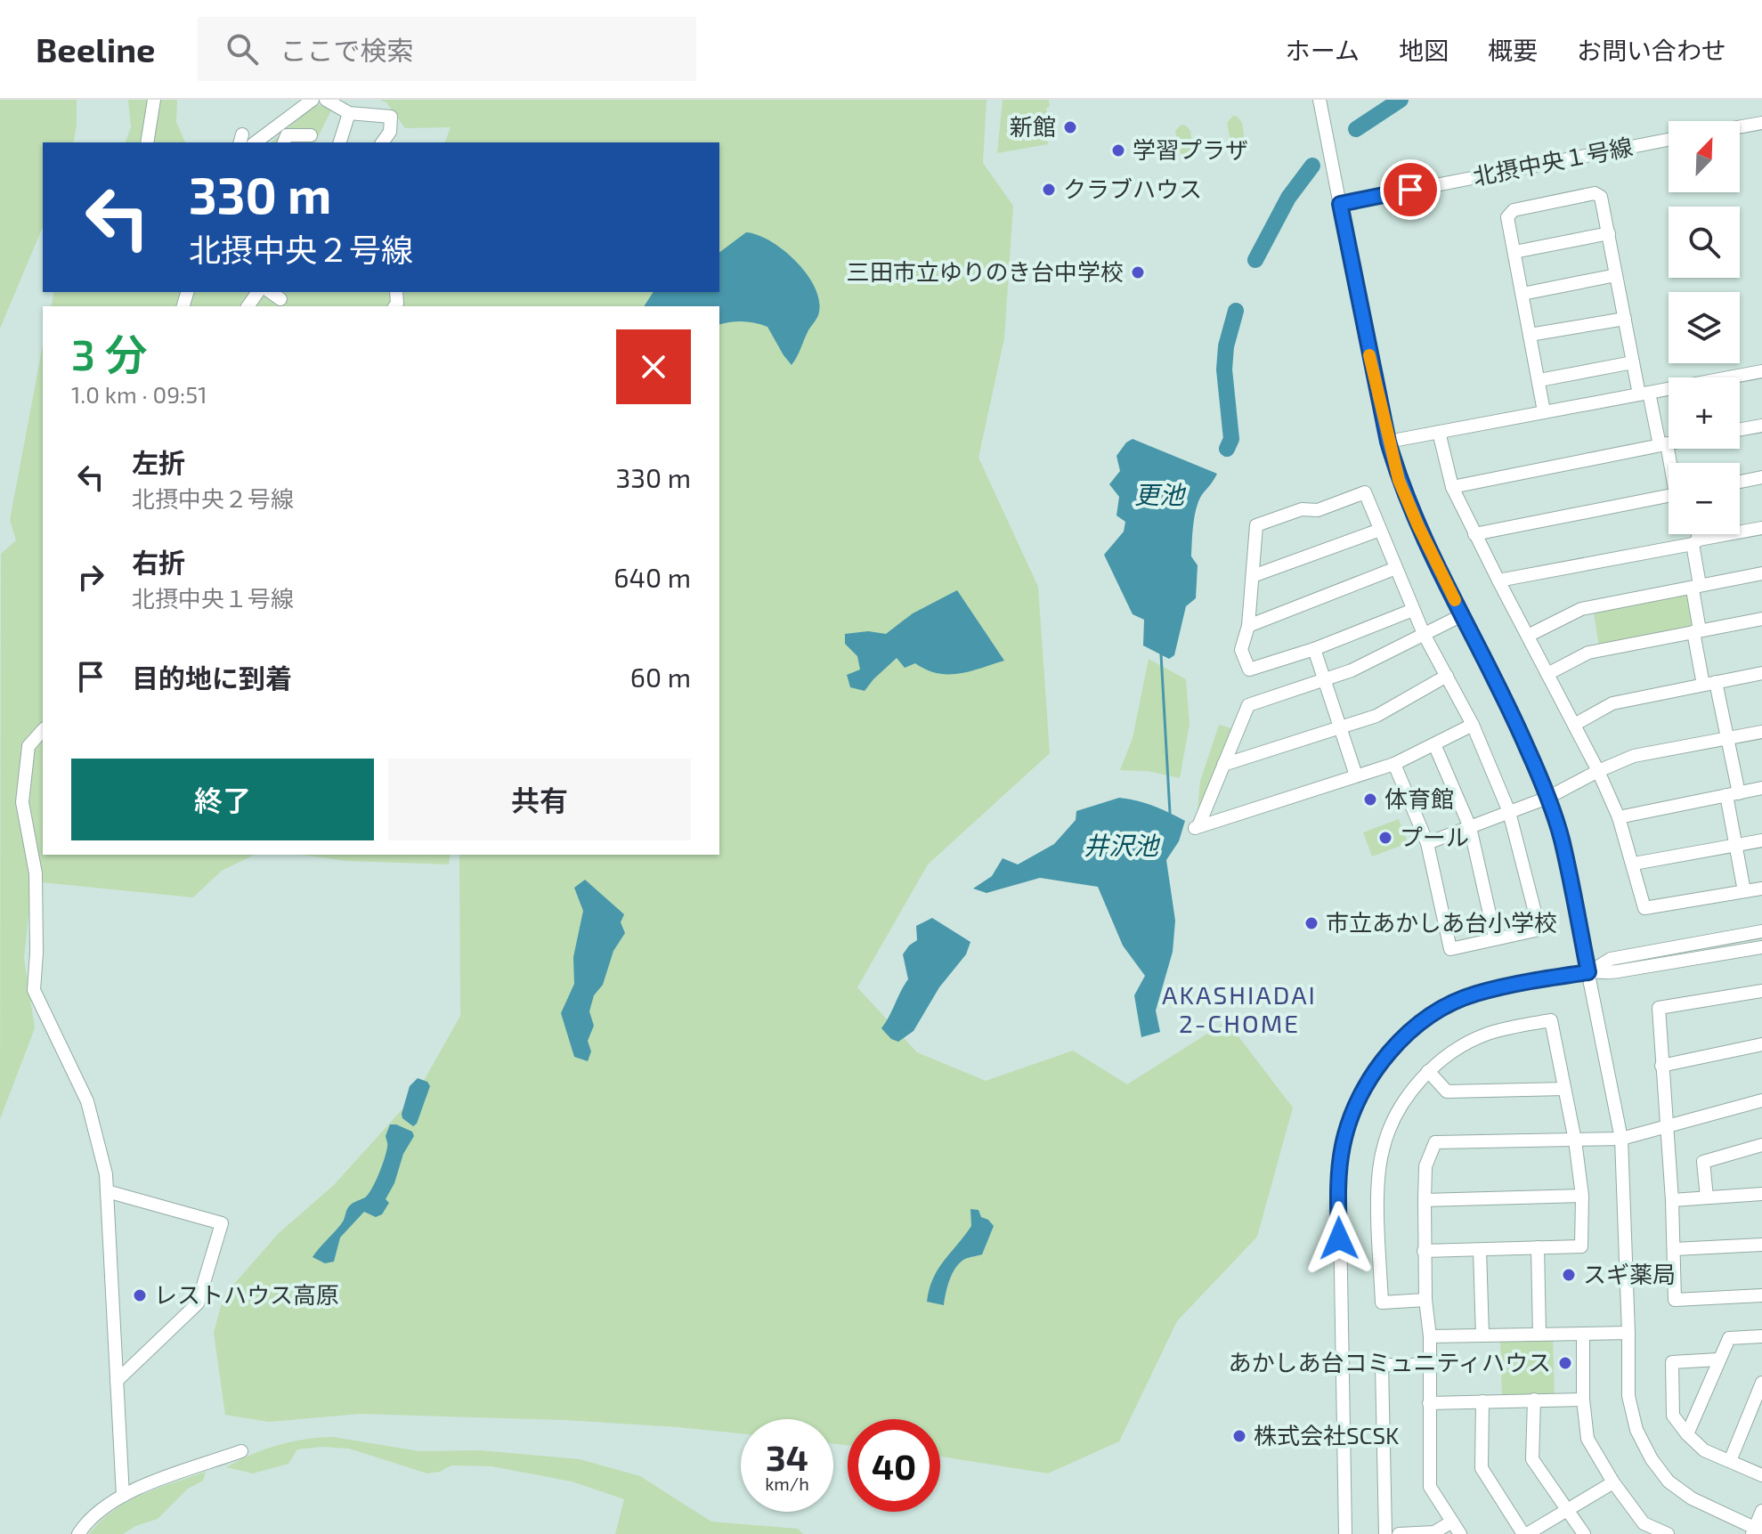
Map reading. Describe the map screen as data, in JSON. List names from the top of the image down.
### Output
{
  "streets": {
    "street": ["北摂中央１号線"]
  },
  "districts": ["AKASHIADAI 2-CHOME"],
  "water": ["更池", "井沢池"],
  "places": [
    "新館",
    "学習プラザ",
    "クラブハウス",
    "三田市立ゆりのき台中学校",
    "体育館",
    "プール",
    "市立あかしあ台小学校",
    "スギ薬局",
    "レストハウス高原",
    "あかしあ台コミュニティハウス",
    "株式会社SCSK"
  ],
  "north": "top right",
  "page": {
    "header": "Beeline",
    "search": "ここで検索",
    "nav": [
      "ホーム",
      "地図",
      "概要",
      "お問い合わせ"
    ],
    "map_buttons": ["+", "−"],
    "turn": ["330 m", "北摂中央２号線"],
    "heading": ["3 分", "1.0 km · 09:51"],
    "list": [
      {
        "name": "左折",
        "note": "北摂中央２号線",
        "value": "330 m"
      },
      {
        "name": "右折",
        "note": "北摂中央１号線",
        "value": "640 m"
      },
      {
        "name": "目的地に到着",
        "value": "60 m"
      }
    ],
    "buttons": ["終了", "共有"],
    "speed": "34 km/h",
    "limit": "40"
  }
}
